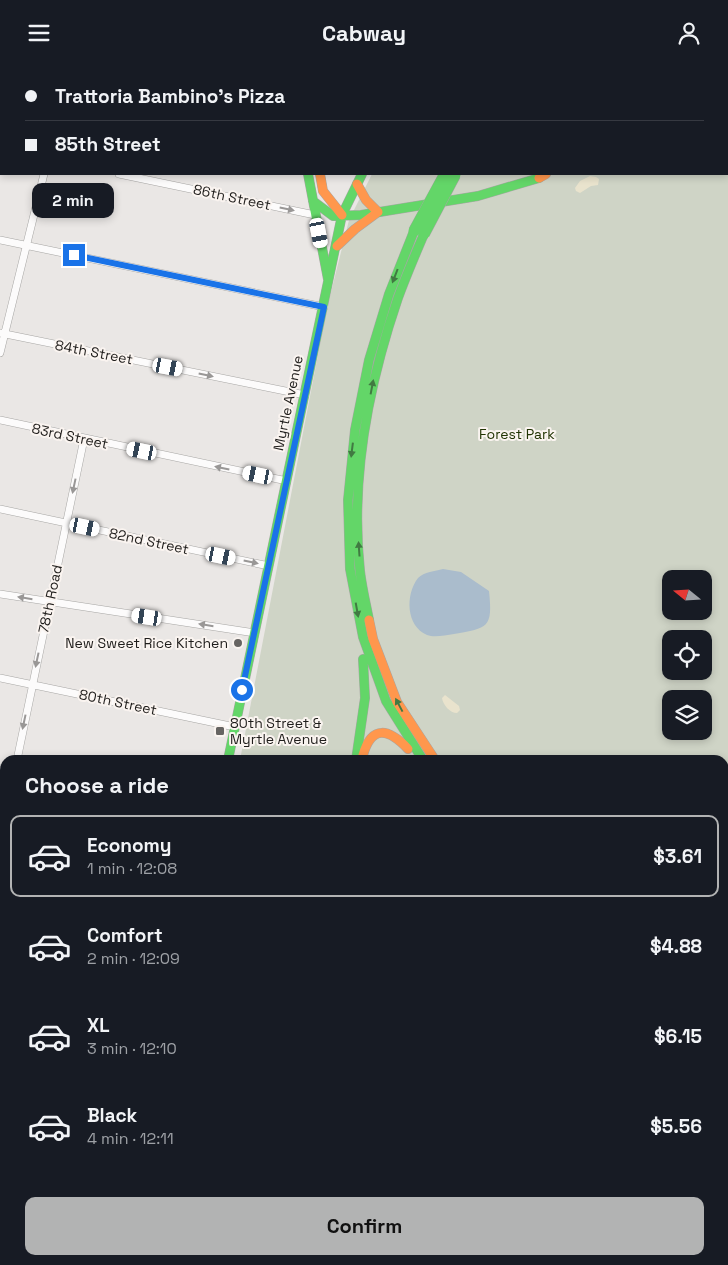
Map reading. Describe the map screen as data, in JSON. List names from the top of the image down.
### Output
{
  "streets": {
    "main road": ["Myrtle Avenue"],
    "street": [
      "86th Street",
      "84th Street",
      "83rd Street",
      "82nd Street",
      "78th Road",
      "80th Street"
    ]
  },
  "crossings": [
    ["84th Street", "Myrtle Avenue"],
    ["Myrtle Avenue", "83rd Street"],
    ["Myrtle Avenue", "82nd Street"],
    ["Myrtle Avenue", "80th Street"],
    ["83rd Street", "78th Road"],
    ["82nd Street", "78th Road"],
    ["78th Road", "80th Street"]
  ],
  "one_way": [
    "86th Street",
    "84th Street",
    "83rd Street",
    "82nd Street",
    "78th Road"
  ],
  "parks": ["Forest Park"],
  "places": {
    "other": ["New Sweet Rice Kitchen"],
    "transit": ["80th Street & Myrtle Avenue"]
  },
  "north": "left",
  "page": {
    "header": "Cabway",
    "banner": ["Trattoria Bambino's Pizza", "85th Street"],
    "bubble": "2 min",
    "heading": "Choose a ride",
    "list": [
      {
        "name": "Economy",
        "note": "1 min · 12:08",
        "value": "$3.61"
      },
      {
        "name": "Comfort",
        "note": "2 min · 12:09",
        "value": "$4.88"
      },
      {
        "name": "XL",
        "note": "3 min · 12:10",
        "value": "$6.15"
      },
      {
        "name": "Black",
        "note": "4 min · 12:11",
        "value": "$5.56"
      }
    ],
    "buttons": "Confirm"
  }
}
